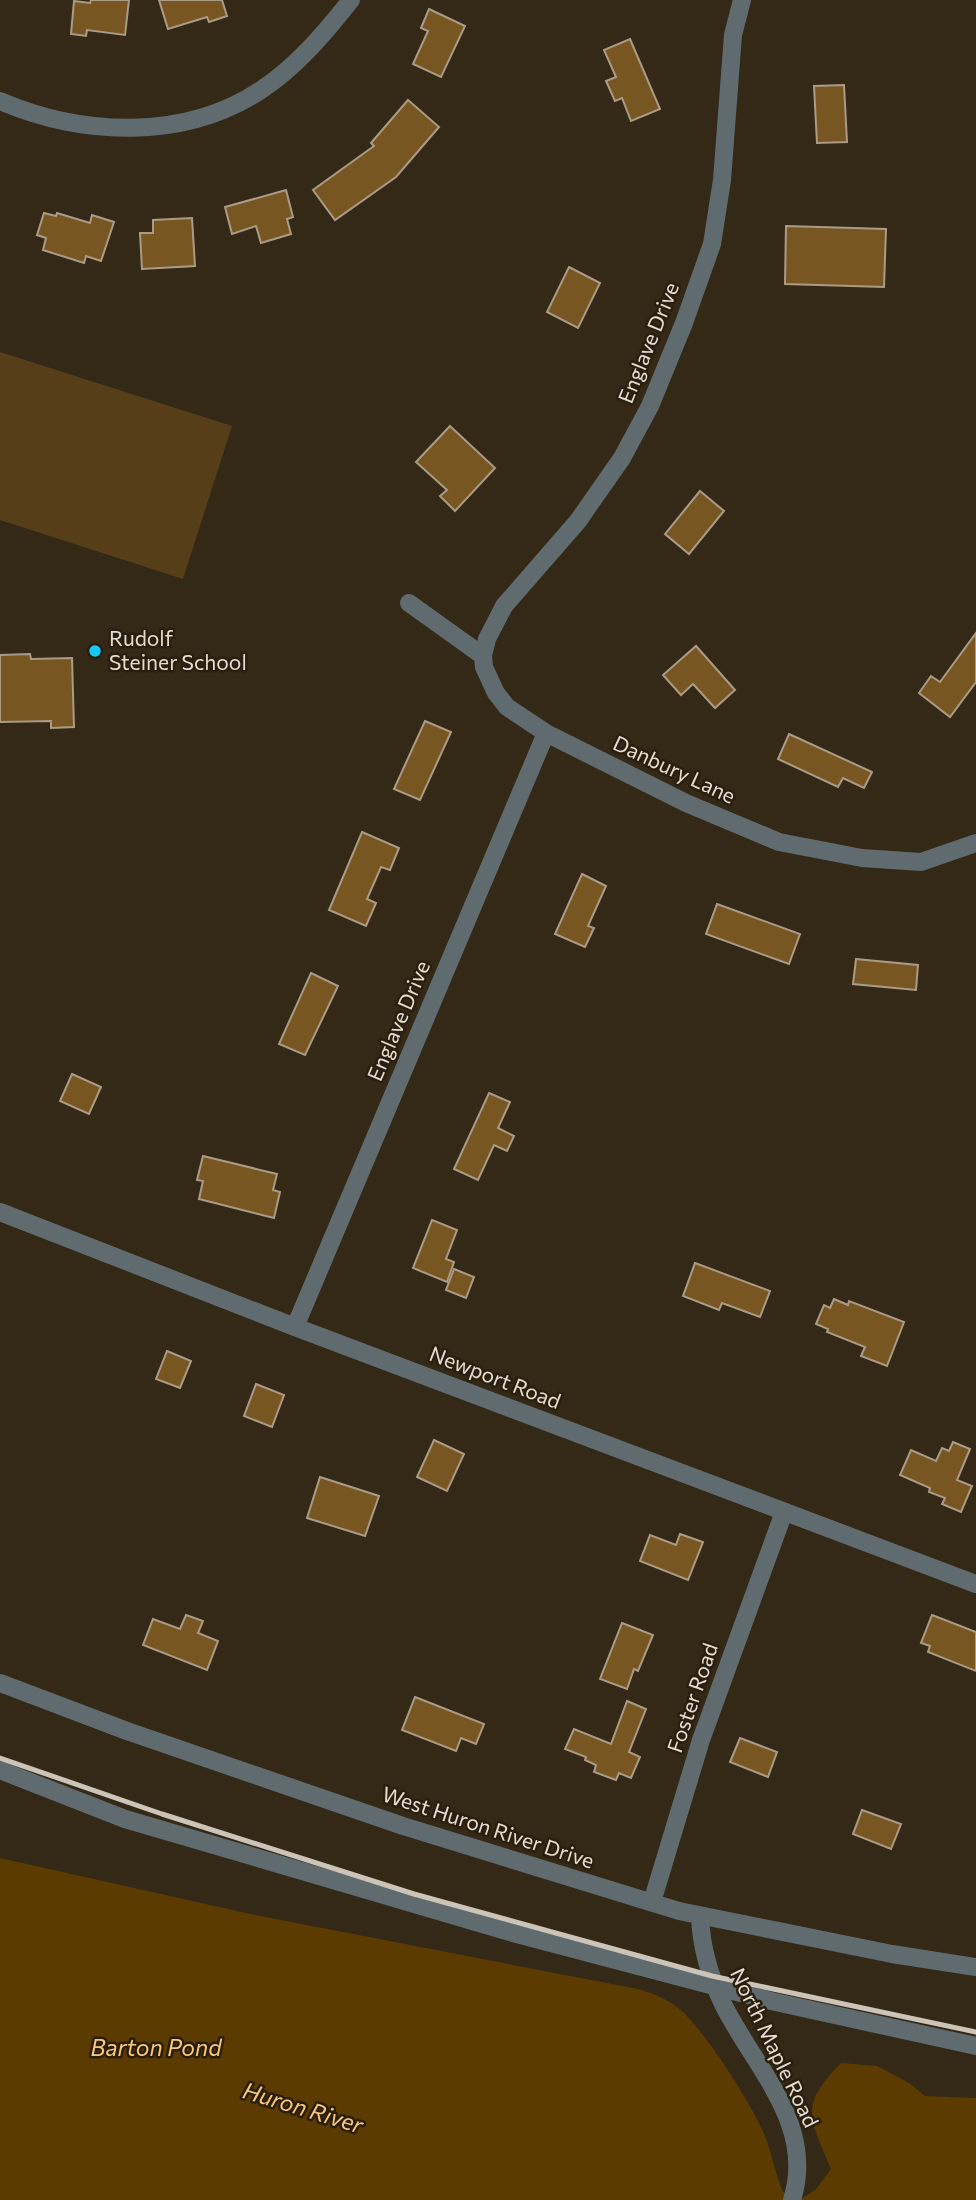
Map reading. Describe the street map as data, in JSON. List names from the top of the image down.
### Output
{
  "streets": {
    "street": [
      "Englave Drive",
      "Danbury Lane",
      "Newport Road",
      "Foster Road",
      "West Huron River Drive",
      "North Maple Road"
    ]
  },
  "crossings": [
    ["Englave Drive", "Danbury Lane"],
    ["Englave Drive", "Newport Road"],
    ["Newport Road", "Foster Road"],
    ["Foster Road", "West Huron River Drive"],
    ["West Huron River Drive", "North Maple Road"]
  ],
  "water": ["Barton Pond", "Huron River"],
  "places": ["Rudolf Steiner School"]
}
